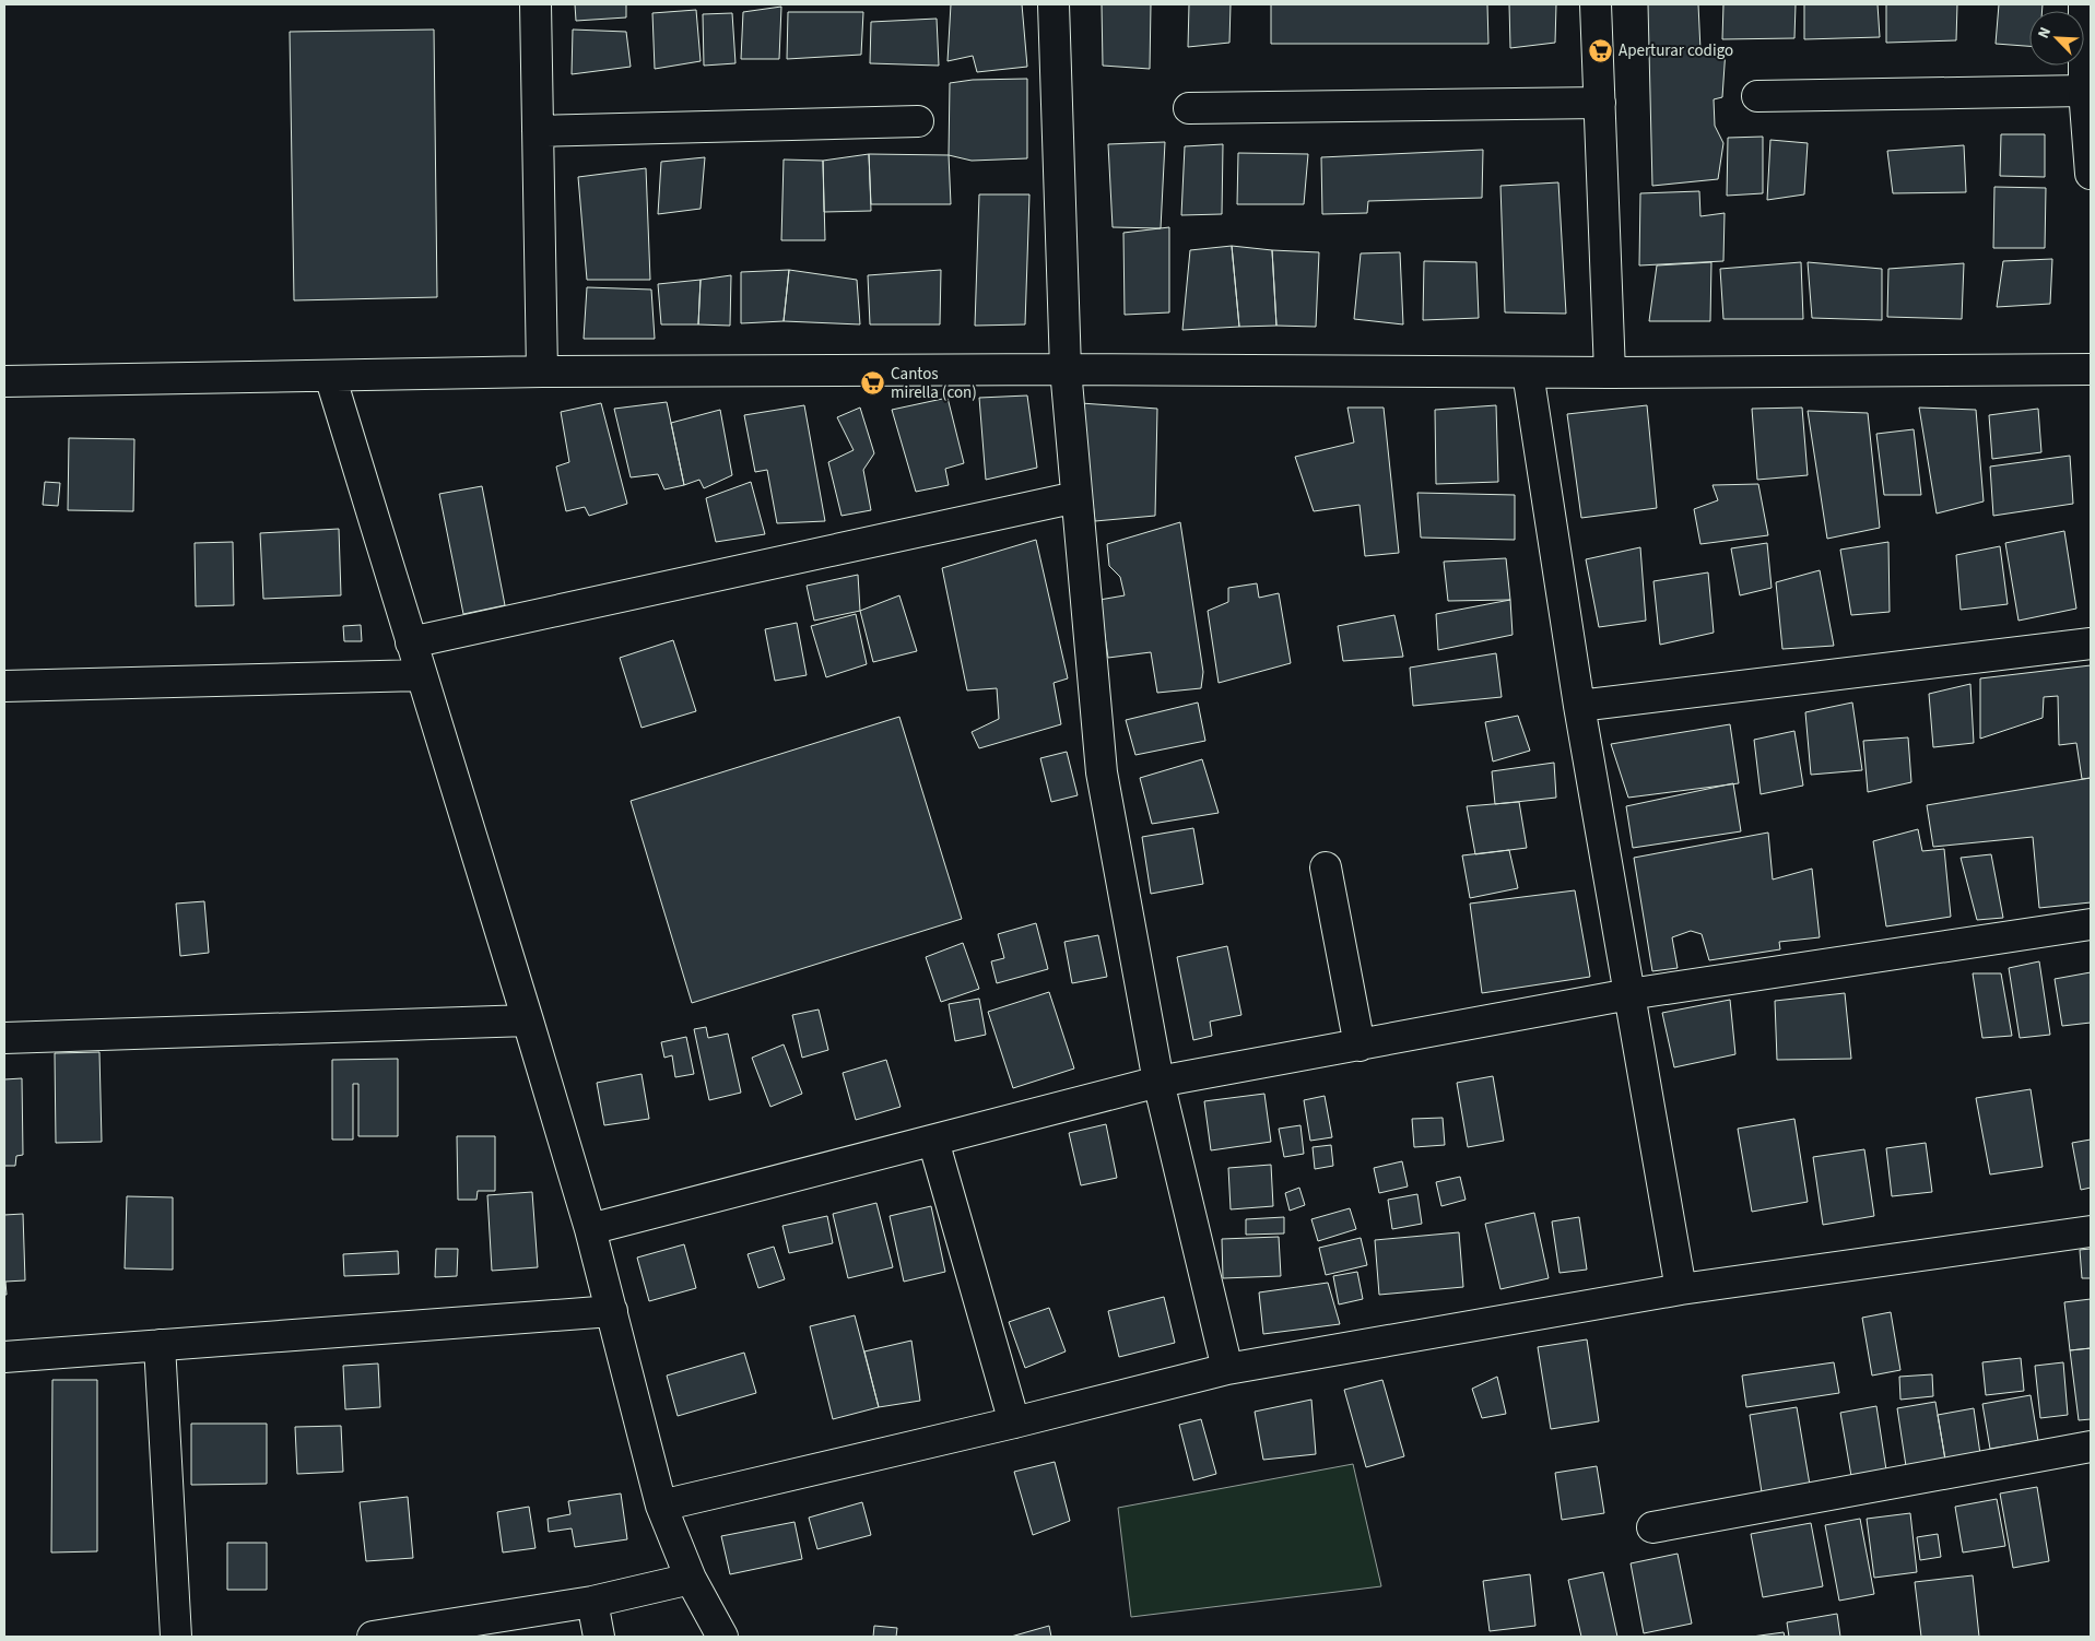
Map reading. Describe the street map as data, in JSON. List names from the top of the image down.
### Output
{
  "places": {
    "supermarket": ["Aperturar codigo", "Cantos mirella (con)"]
  },
  "north": "top left"
}
